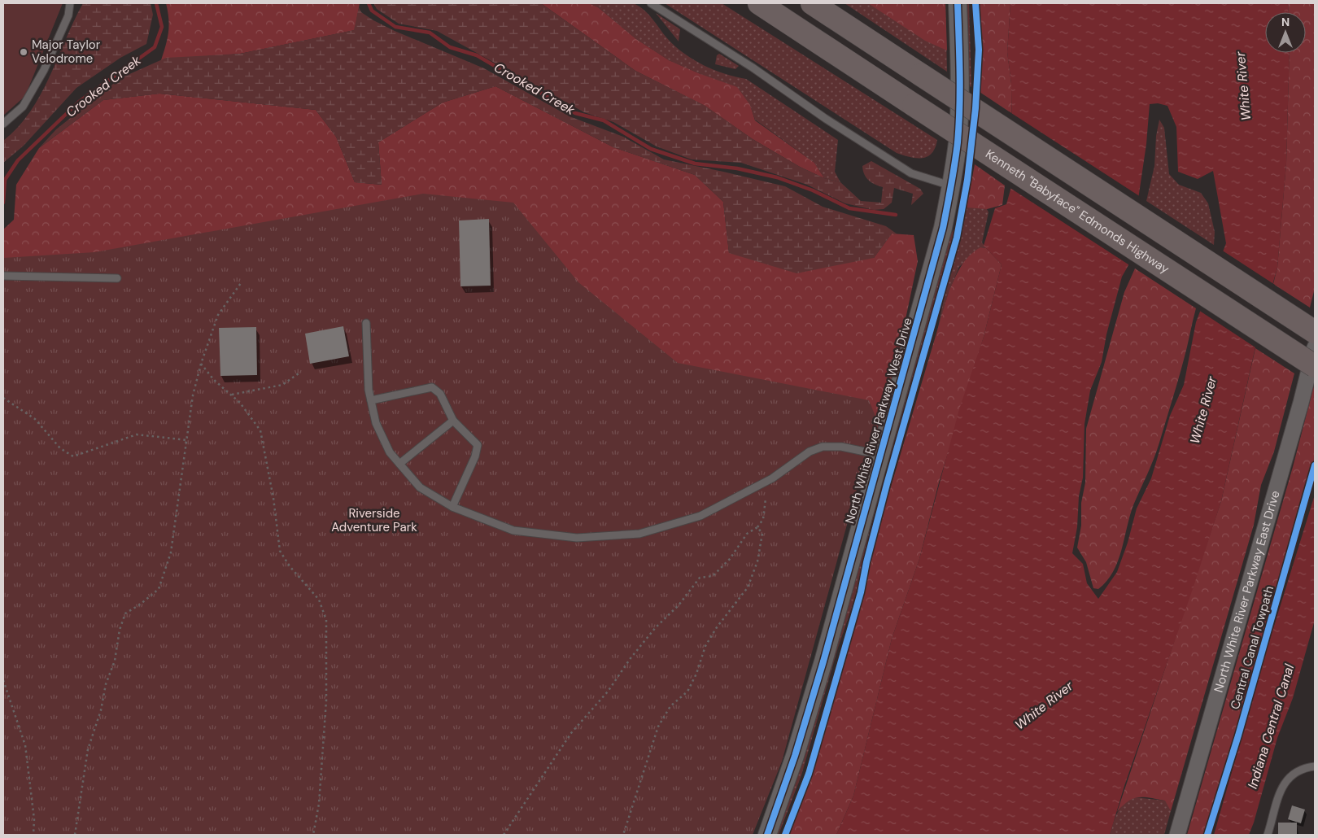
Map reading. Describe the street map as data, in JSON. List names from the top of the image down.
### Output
{
  "streets": {
    "highway": ["Kenneth \"Babyface\" Edmonds Highway"],
    "street": ["North White River Parkway West Drive", "North White River Parkway East Drive"],
    "cycle path": ["Central Canal Towpath"]
  },
  "water": ["Crooked Creek", "White River", "Indiana Central Canal"],
  "parks": ["Riverside Adventure Park"],
  "places": ["Major Taylor Velodrome"],
  "north": "top"
}
